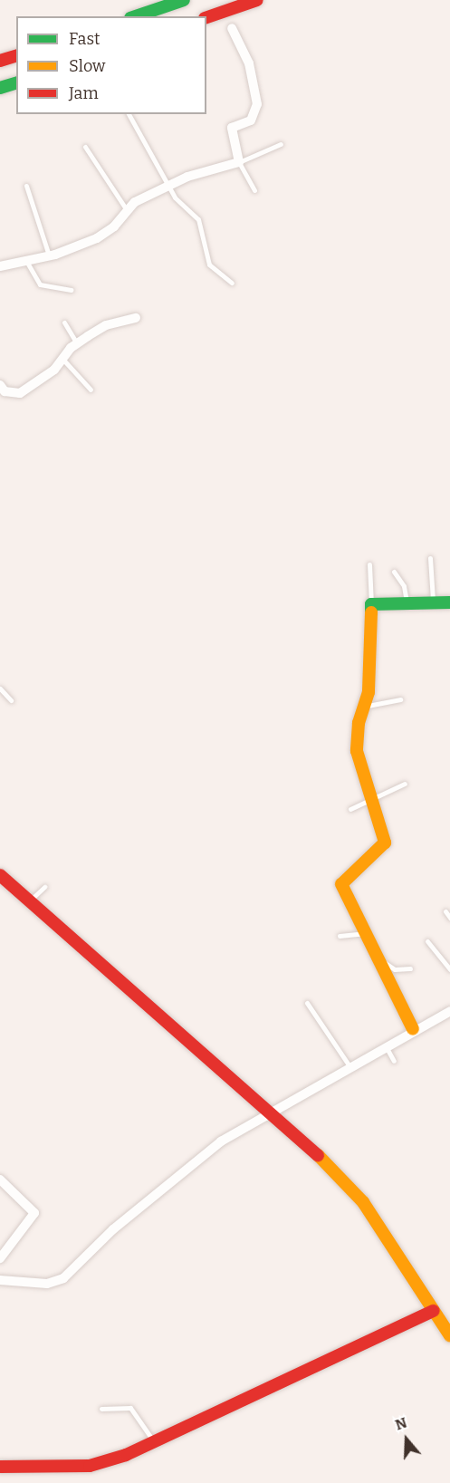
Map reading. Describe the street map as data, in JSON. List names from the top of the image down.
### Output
{
  "legend": ["Fast", "Slow", "Jam"],
  "north": "top"
}
